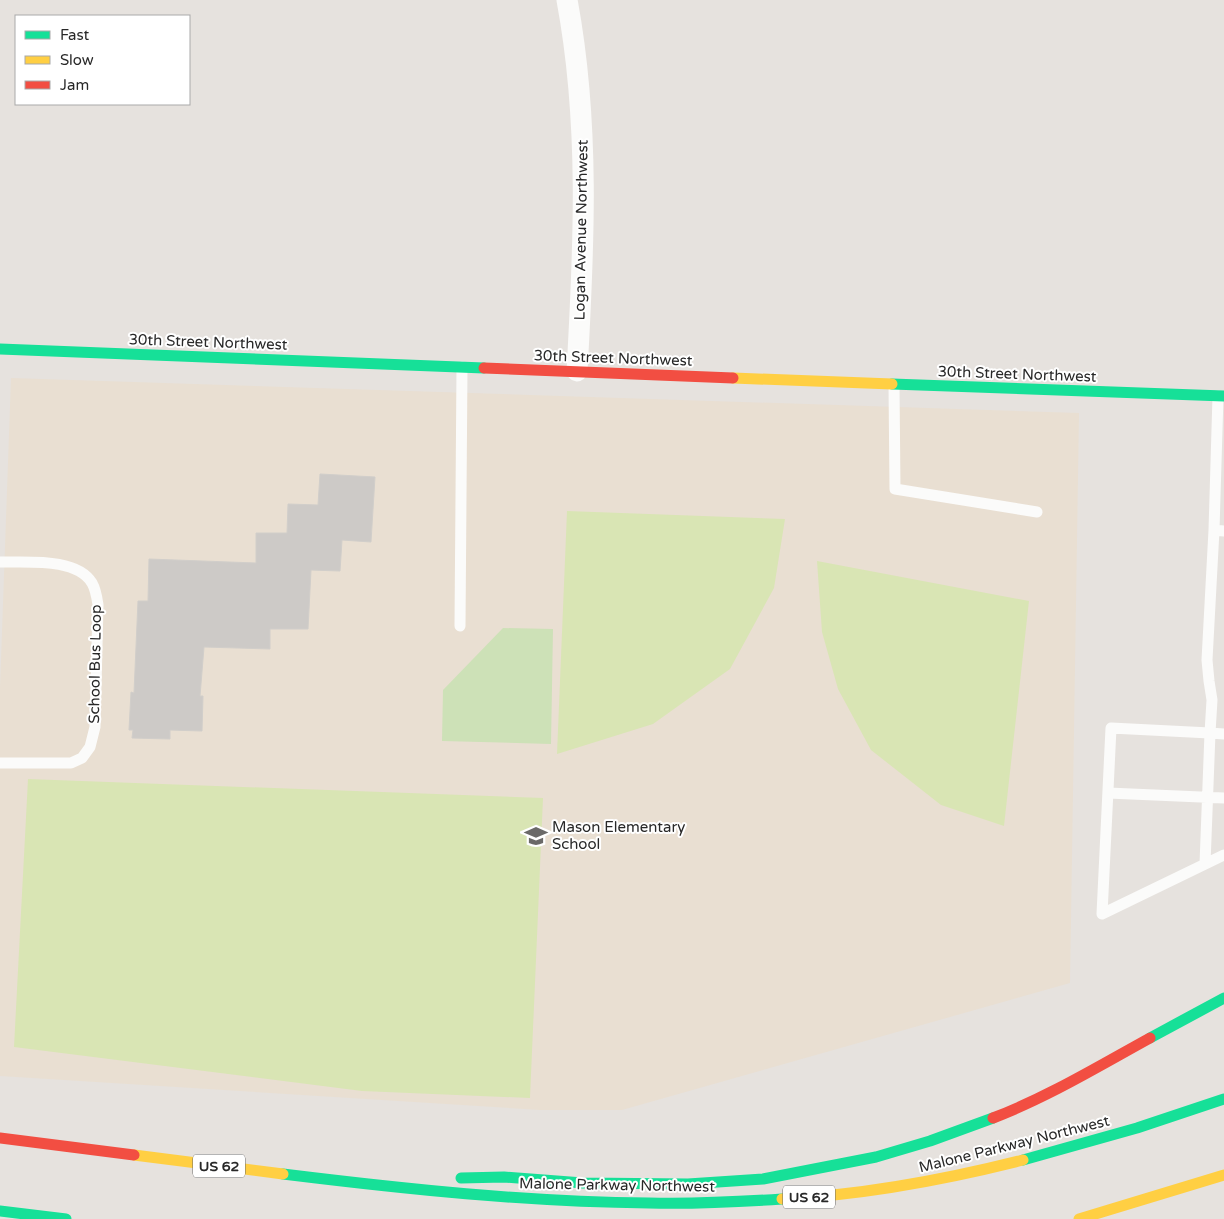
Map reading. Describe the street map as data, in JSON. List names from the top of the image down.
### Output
{
  "streets": {
    "main road": ["30th Street Northwest", "Malone Parkway Northwest", "US 62"],
    "street": ["Logan Avenue Northwest"],
    "lane": ["School Bus Loop"]
  },
  "crossings": [
    ["Logan Avenue Northwest", "30th Street Northwest"]
  ],
  "places": {
    "school or university": ["Mason Elementary School"]
  },
  "legend": ["Fast", "Slow", "Jam"]
}
